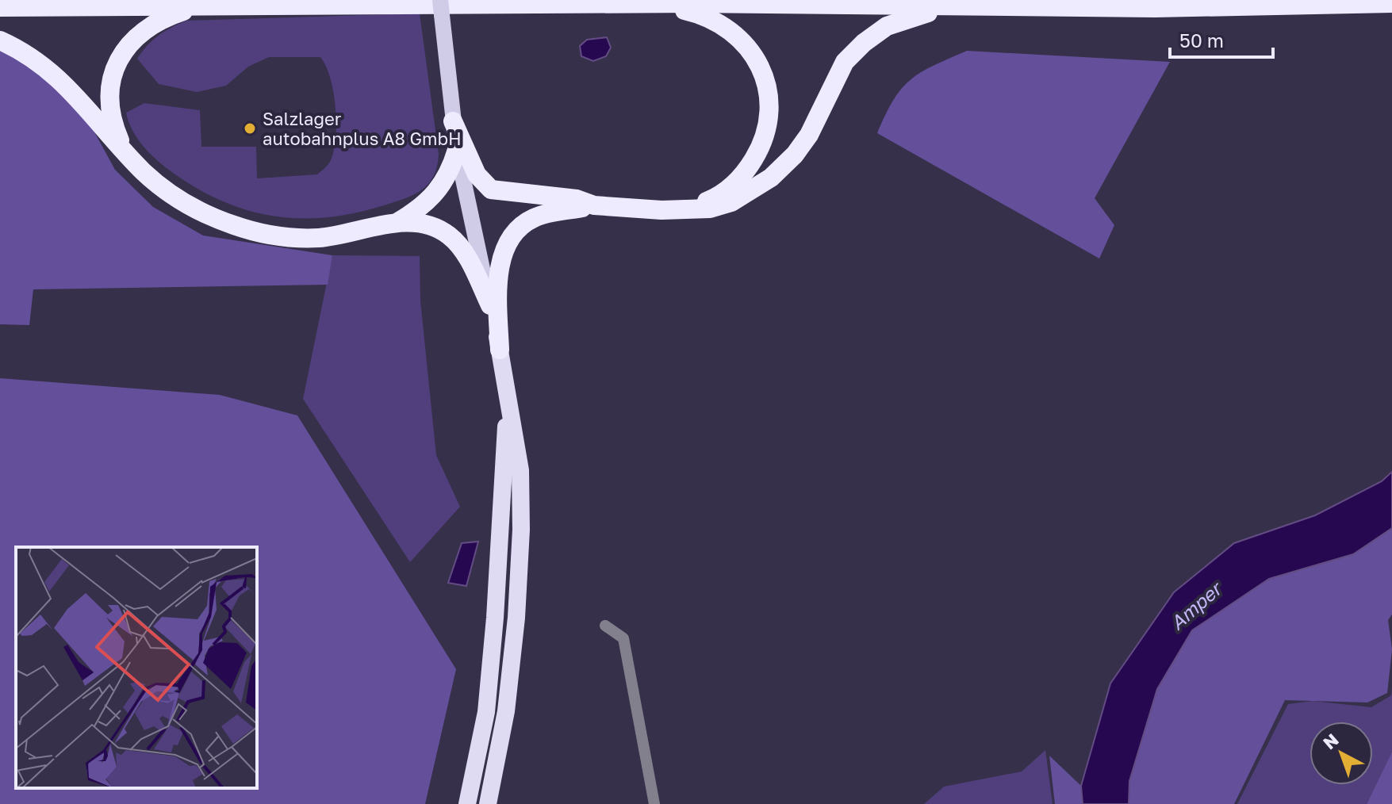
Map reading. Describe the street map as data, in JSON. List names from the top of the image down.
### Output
{
  "water": ["Amper"],
  "places": ["Salzlager autobahnplus A8 GmbH"],
  "scale_bar": "50 m",
  "north": "top left"
}
